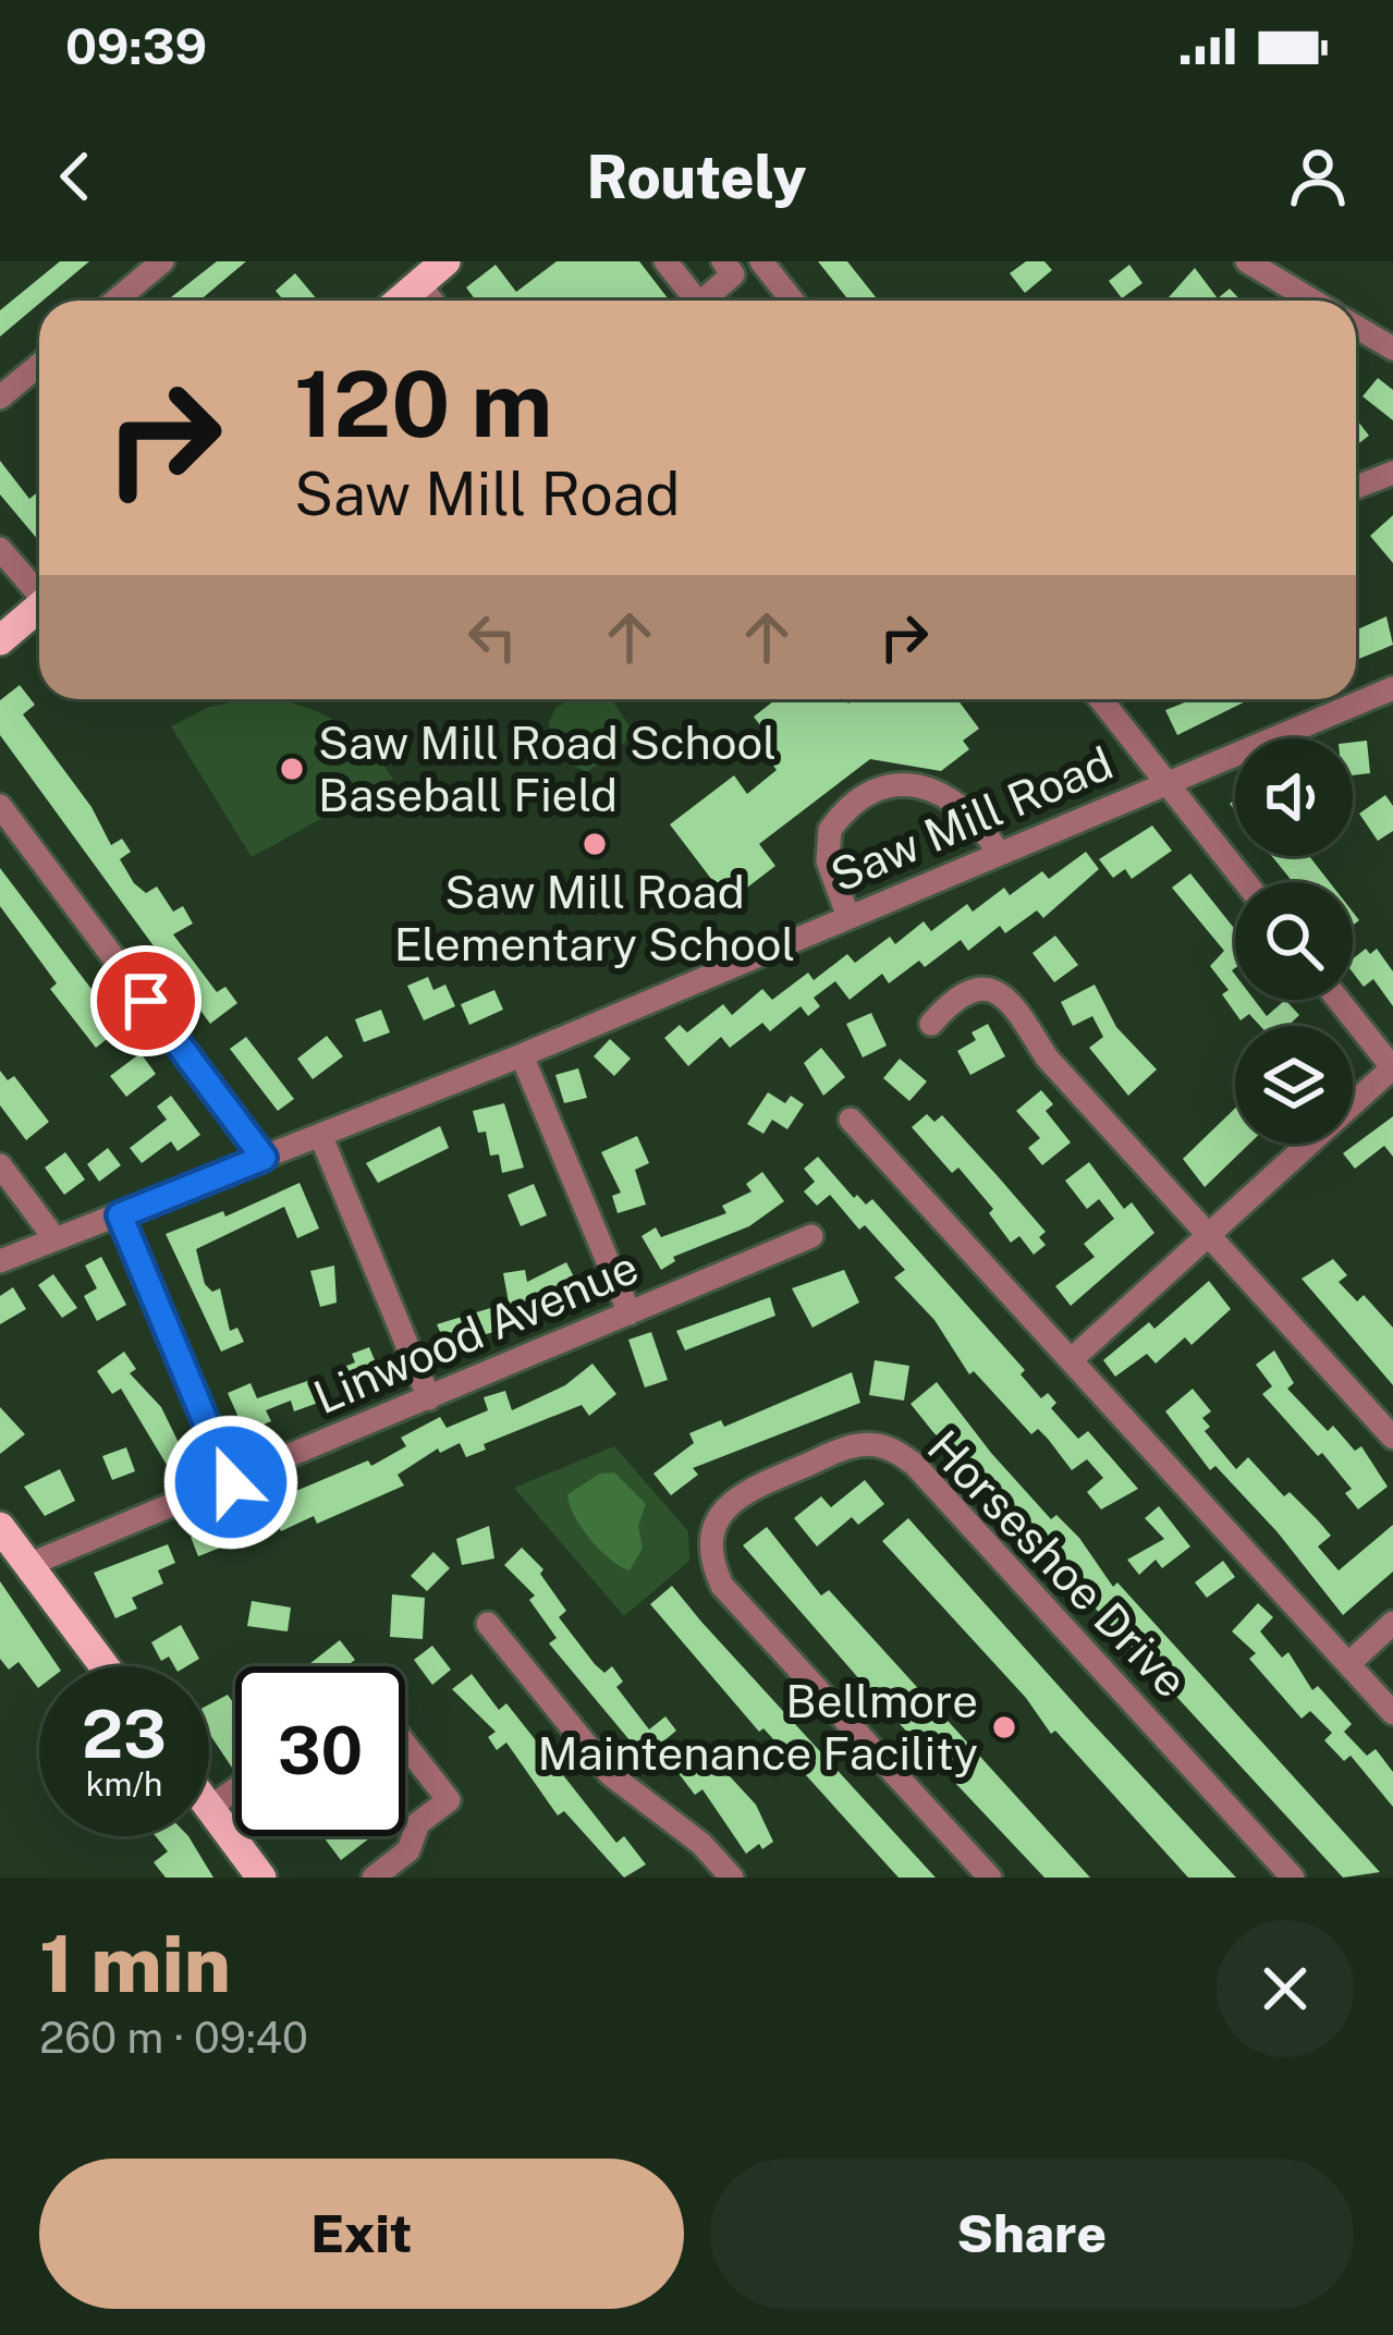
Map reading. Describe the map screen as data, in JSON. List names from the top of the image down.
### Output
{
  "streets": {
    "street": ["Saw Mill Road", "Linwood Avenue", "Horseshoe Drive"]
  },
  "places": ["Saw Mill Road School Baseball Field", "Saw Mill Road Elementary School", "Bellmore Maintenance Facility"],
  "page": {
    "status": "09:39",
    "header": "Routely",
    "turn": ["120 m", "Saw Mill Road"],
    "speed": "23 km/h",
    "limit": "30",
    "heading": ["1 min", "260 m · 09:40"],
    "buttons": ["Exit", "Share"]
  }
}
